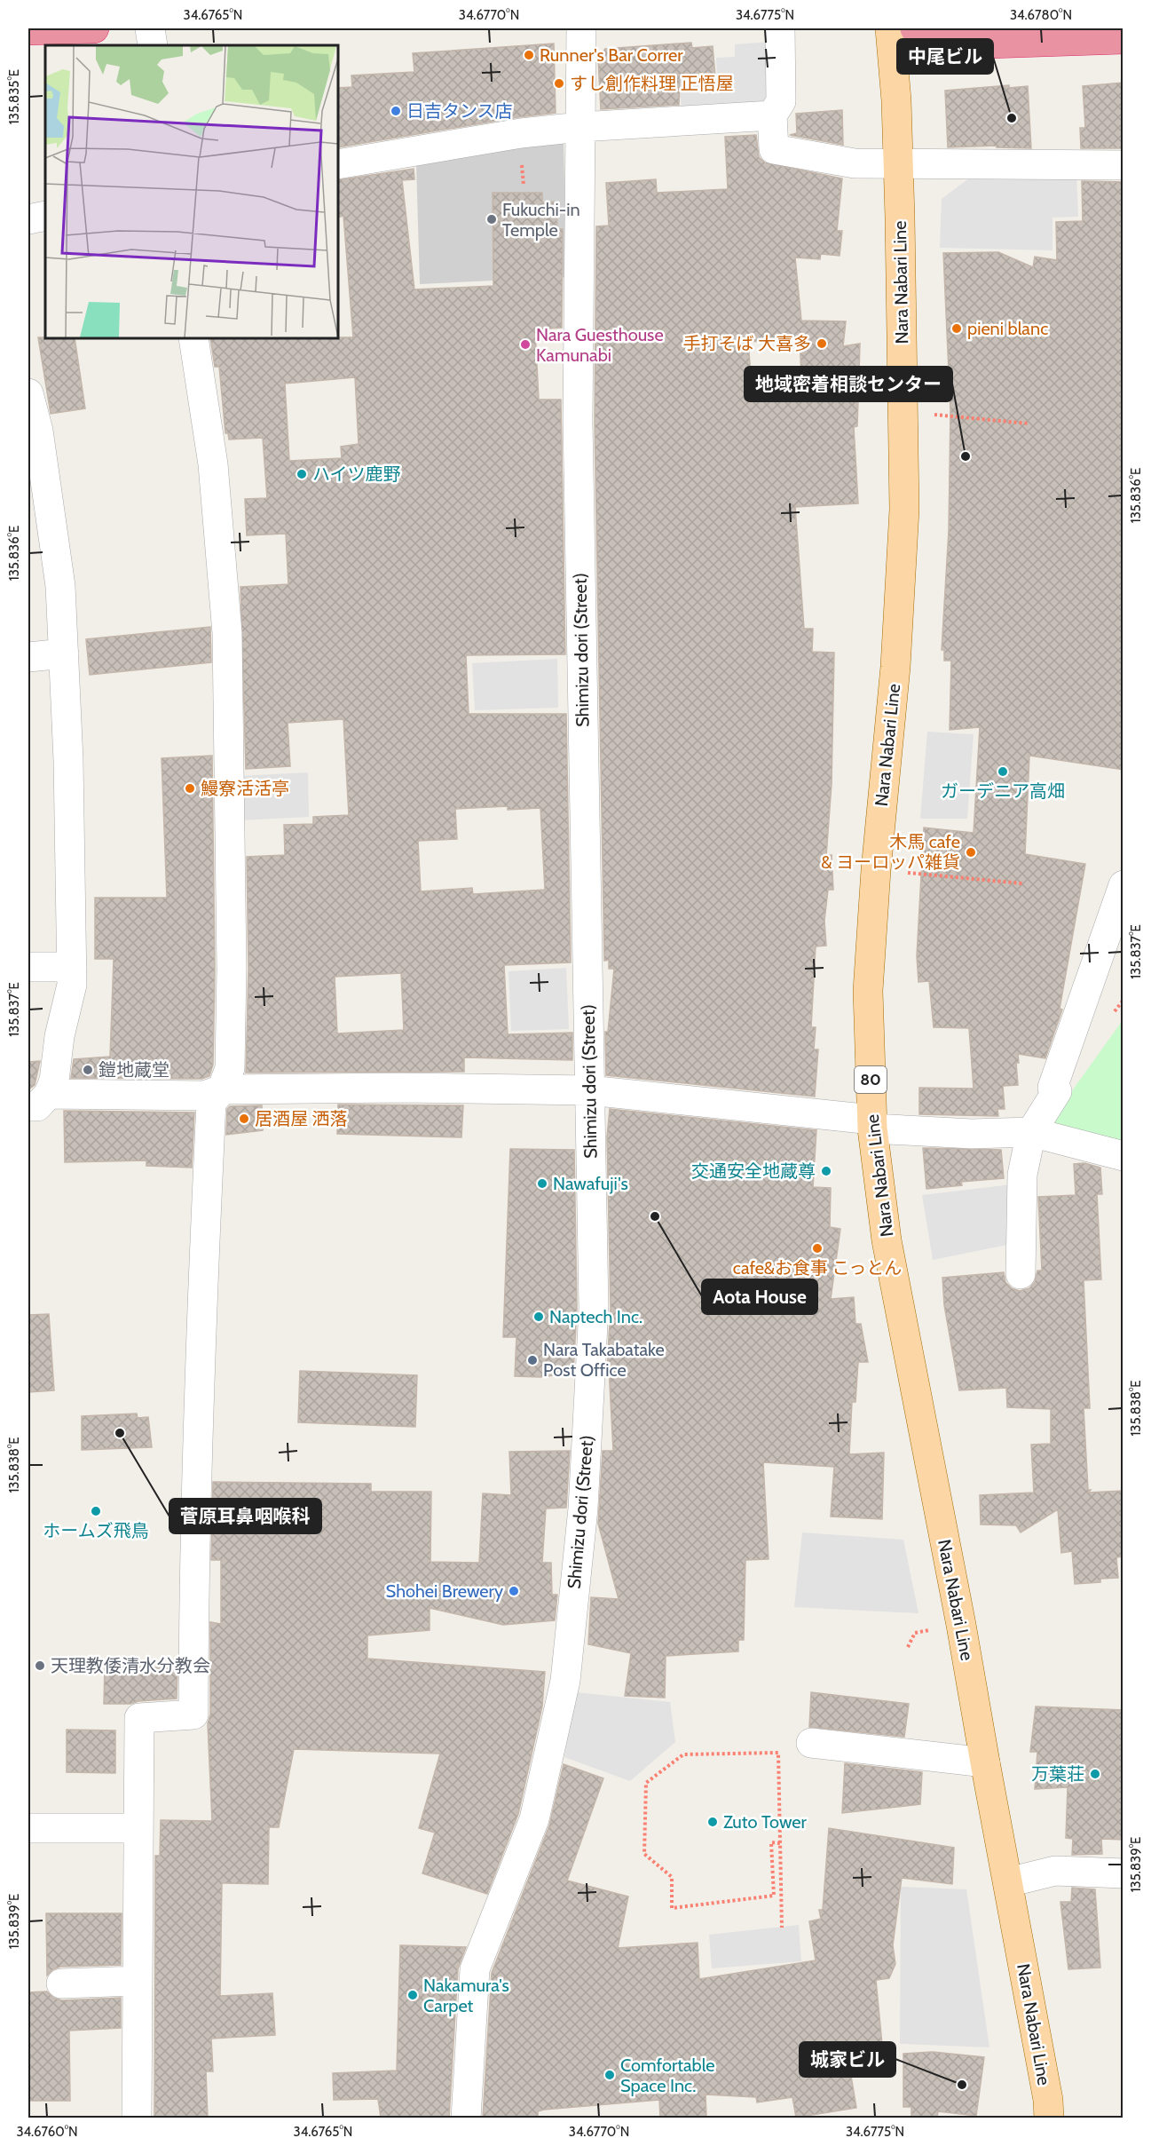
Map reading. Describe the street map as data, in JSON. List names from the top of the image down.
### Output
{
  "streets": {
    "main road": ["Nara Nabari Line", "80"],
    "street": ["Shimizu dori (Street)"]
  },
  "places": [
    "Runner's Bar Correr",
    "すし創作料理 正悟屋",
    "日吉タンス店",
    "中尾ビル",
    "Fukuchi-in Temple",
    "pieni blanc",
    "手打そば 大喜多",
    "Nara Guesthouse Kamunabi",
    "地域密着相談センター",
    "ハイツ鹿野",
    "ガーデニア高畑",
    "鰻寮活活亭",
    "木馬 cafe & ヨーロッパ雑貨",
    "鎧地蔵堂",
    "居酒屋 洒落",
    "交通安全地蔵尊",
    "Nawafuji's",
    "Aota House",
    "cafe&お食事 こっとん",
    "Naptech Inc.",
    "Nara Takabatake Post Office",
    "菅原耳鼻咽喉科",
    "ホームズ飛鳥",
    "Shohei Brewery",
    "天理教倭清水分教会",
    "万葉荘",
    "Zuto Tower",
    "Nakamura's Carpet",
    "Comfortable Space Inc.",
    "城家ビル"
  ],
  "coordinates": [
    "34.6765°N",
    "34.6770°N",
    "34.6775°N",
    "34.6780°N",
    "135.835°E",
    "135.836°E",
    "135.837°E",
    "135.838°E",
    "135.839°E",
    "34.6760°N"
  ]
}
